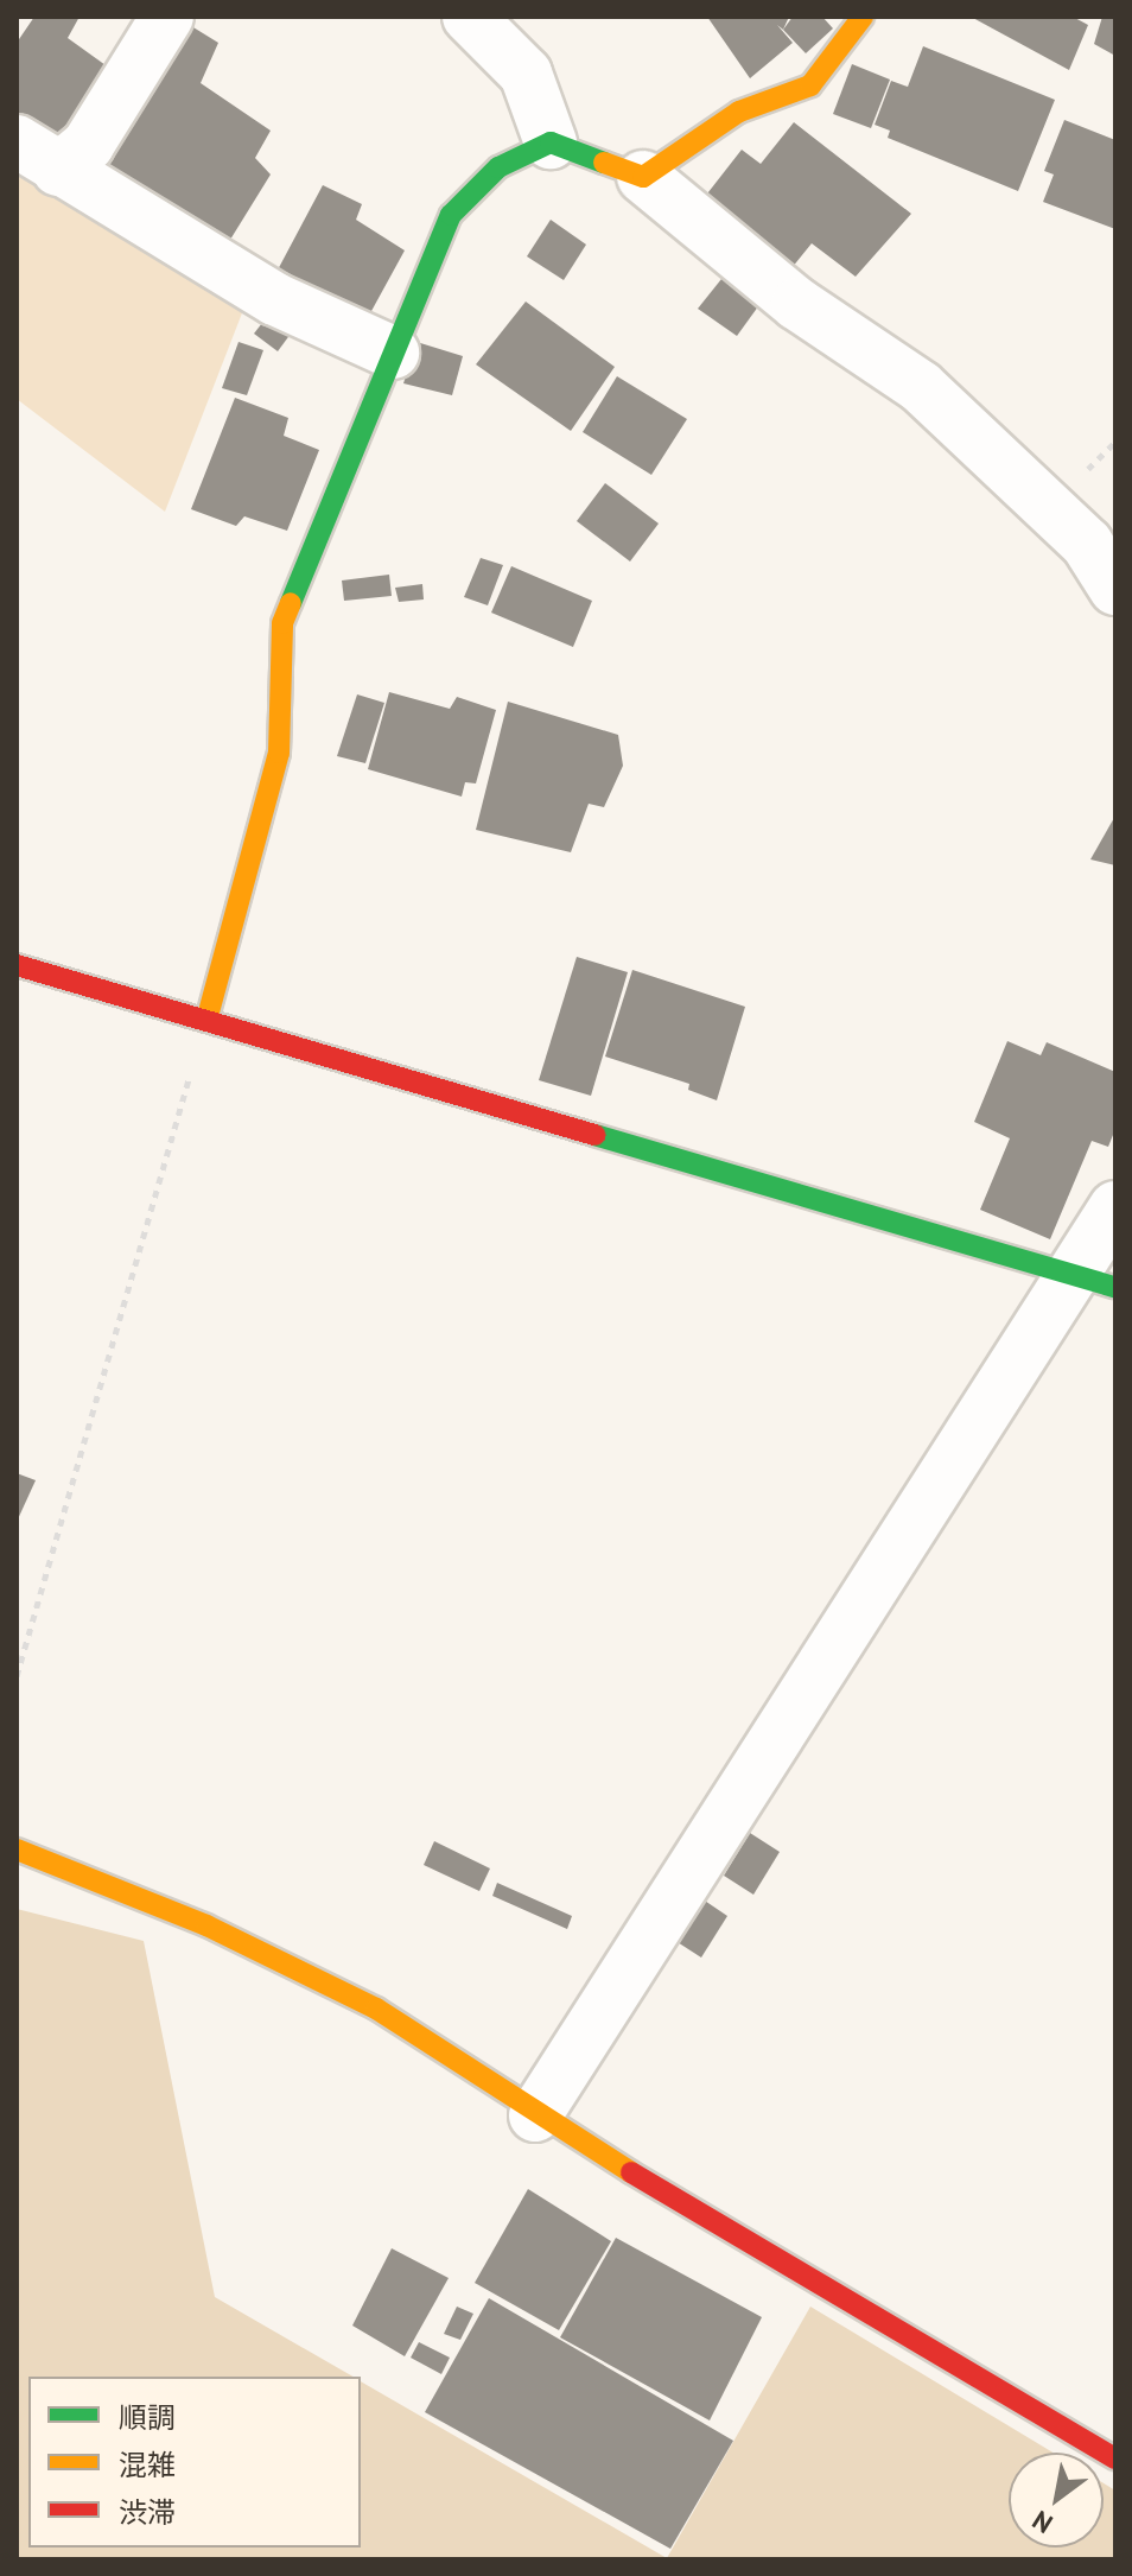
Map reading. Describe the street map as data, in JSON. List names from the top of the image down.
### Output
{
  "legend": ["順調", "混雑", "渋滞"],
  "north": "bottom left"
}
